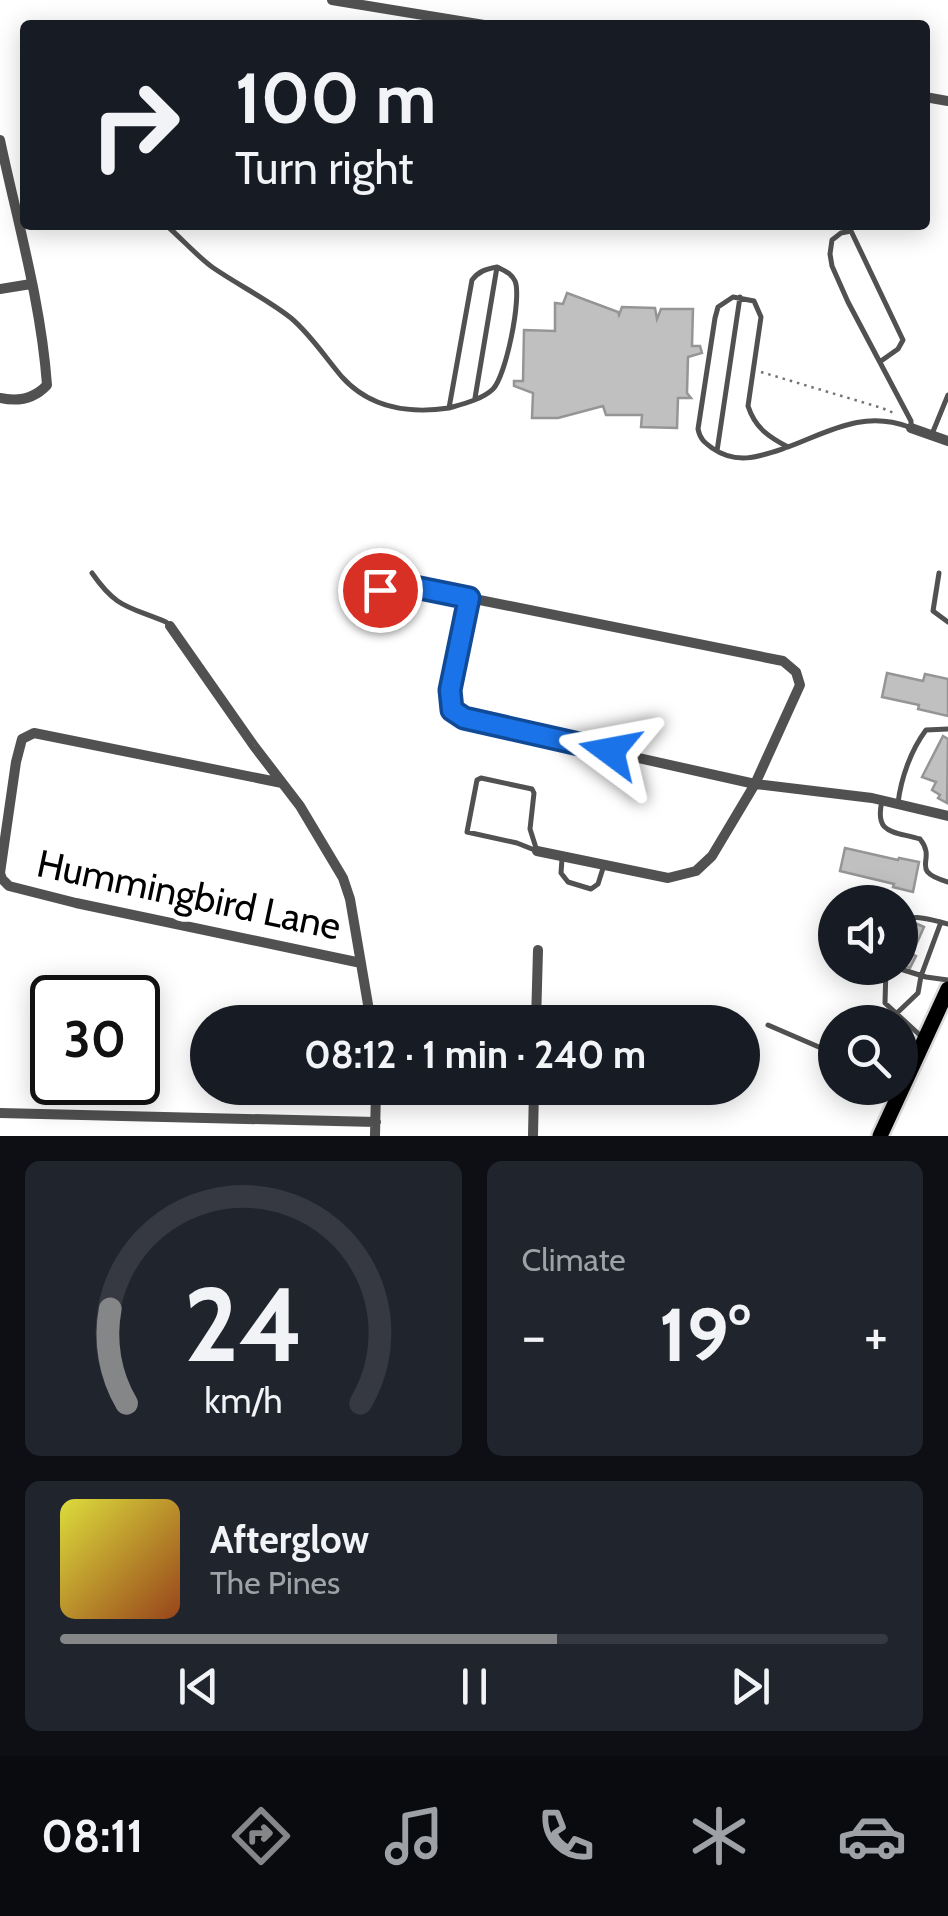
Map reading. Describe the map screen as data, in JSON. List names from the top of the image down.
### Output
{
  "streets": {
    "street": ["Hummingbird Lane"]
  },
  "page": {
    "turn": ["100 m", "Turn right"],
    "limit": "30",
    "trip": "08:12 · 1 min · 240 m",
    "tile": "Climate",
    "heat": ["−", "19°", "+"],
    "song": ["Afterglow", "The Pines"],
    "tabs": "08:11",
    "gauge": ["24", "km/h"]
  }
}
